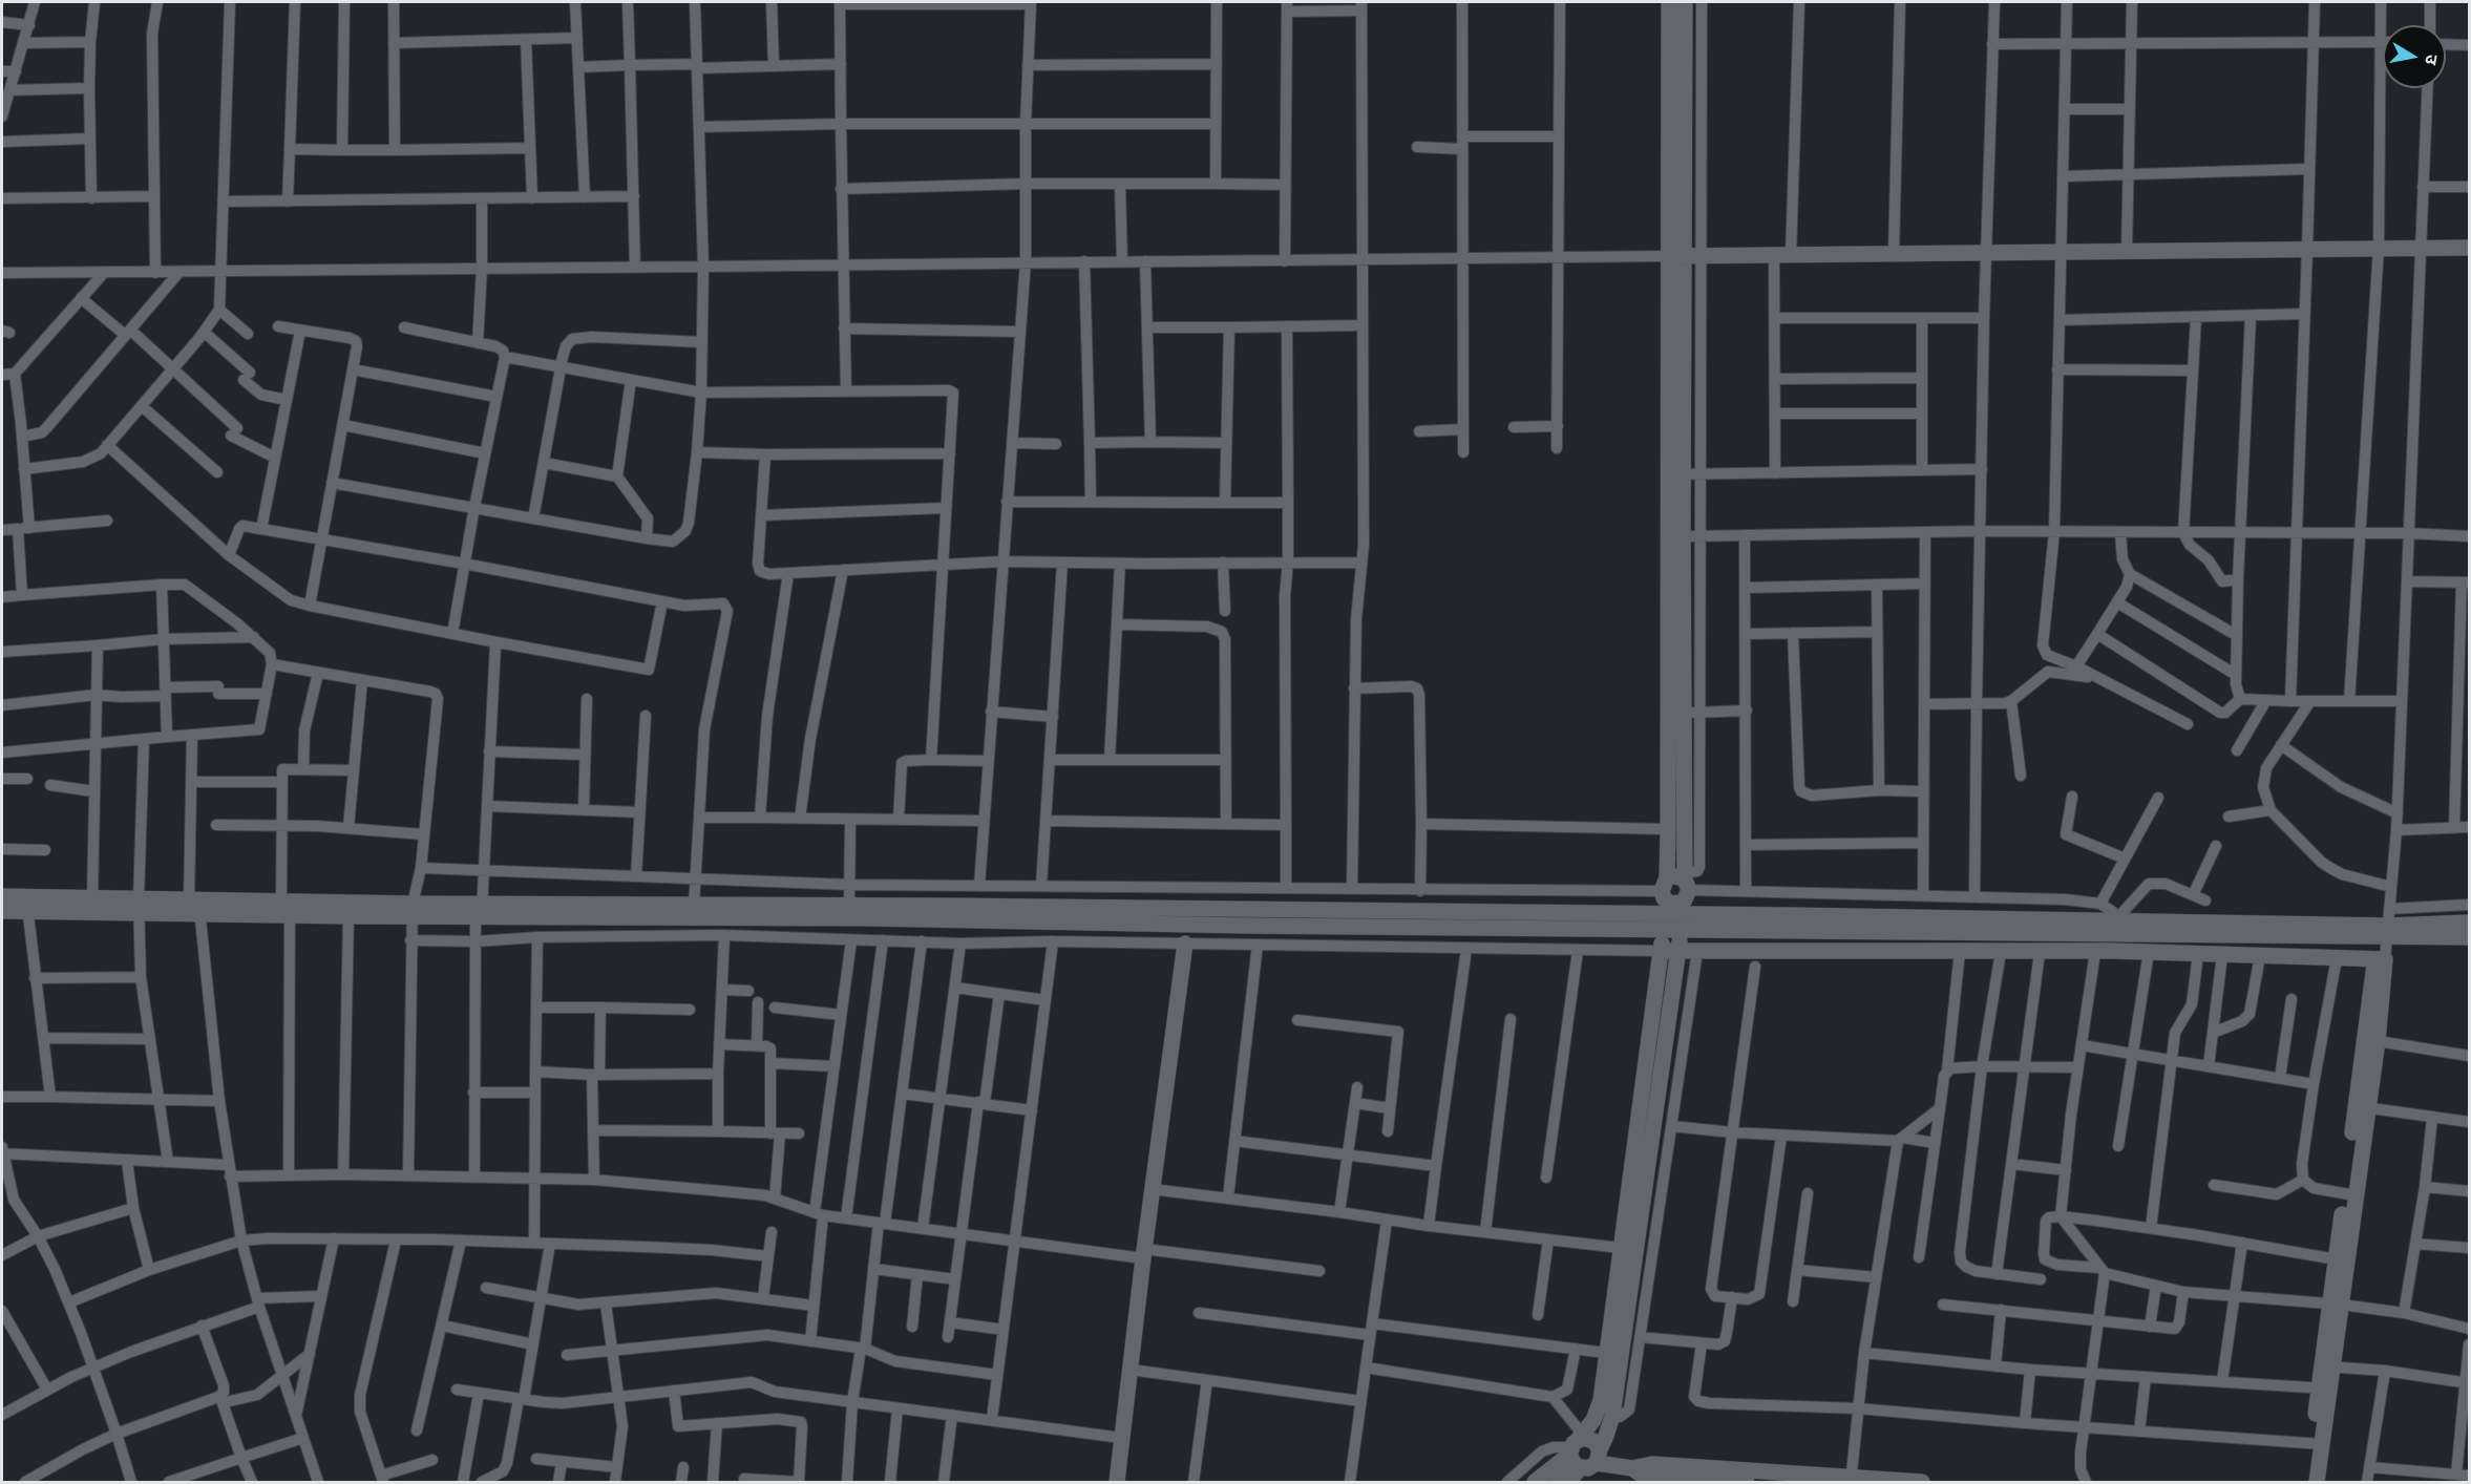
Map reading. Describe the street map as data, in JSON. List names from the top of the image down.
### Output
{
  "north": "right"
}
